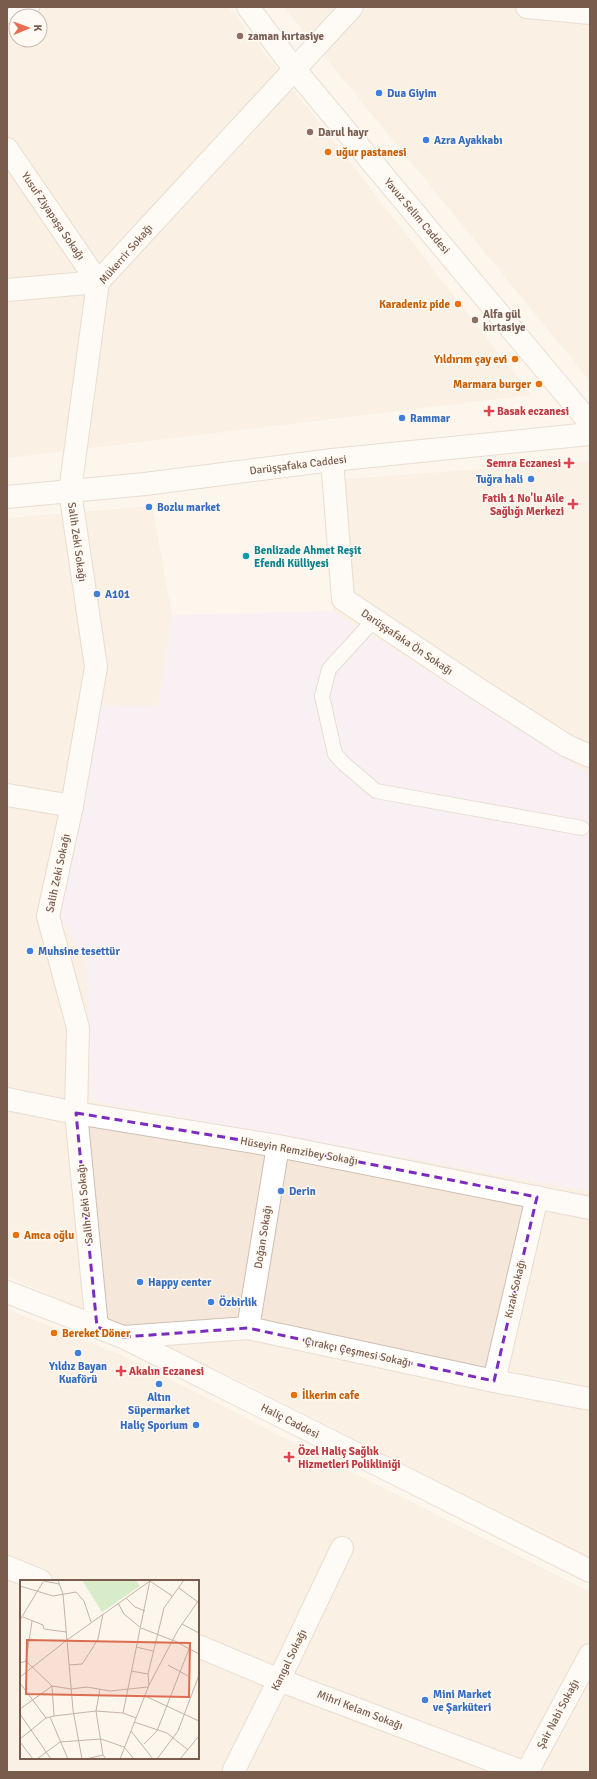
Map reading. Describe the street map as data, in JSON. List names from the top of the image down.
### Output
{
  "streets": {
    "street": [
      "Yusuf Ziyapaşa Sokağı",
      "Yavuz Selim Caddesi",
      "Mükerrir Sokağı",
      "Darüşşafaka Caddesi",
      "Salih Zeki Sokağı",
      "Darüşşafaka Ön Sokağı",
      "Hüseyin Remzibey Sokağı",
      "Doğan Sokağı",
      "Kızak Sokağı",
      "Çırakçı Çeşmesi Sokağı",
      "Haliç Caddesi",
      "Kangal Sokağı",
      "Mihri Kelam Sokağı",
      "Şair Nabi Sokağı"
    ]
  },
  "crossings": [
    ["Yusuf Ziyapaşa Sokağı", "Mükerrir Sokağı"],
    ["Yavuz Selim Caddesi", "Mükerrir Sokağı"],
    ["Mükerrir Sokağı", "Darüşşafaka Caddesi"],
    ["Mükerrir Sokağı", "Salih Zeki Sokağı"],
    ["Darüşşafaka Caddesi", "Salih Zeki Sokağı"],
    ["Darüşşafaka Caddesi", "Darüşşafaka Ön Sokağı"],
    ["Salih Zeki Sokağı", "Hüseyin Remzibey Sokağı"],
    ["Salih Zeki Sokağı", "Haliç Caddesi"],
    ["Hüseyin Remzibey Sokağı", "Doğan Sokağı"],
    ["Hüseyin Remzibey Sokağı", "Kızak Sokağı"],
    ["Doğan Sokağı", "Çırakçı Çeşmesi Sokağı"],
    ["Kızak Sokağı", "Çırakçı Çeşmesi Sokağı"],
    ["Çırakçı Çeşmesi Sokağı", "Haliç Caddesi"],
    ["Kangal Sokağı", "Mihri Kelam Sokağı"]
  ],
  "places": {
    "other": [
      "zaman kırtasiye",
      "Dua Giyim",
      "Darul hayr",
      "Azra Ayakkabı",
      "uğur pastanesi",
      "Karadeniz pide",
      "Alfa gül kırtasiye",
      "Yıldırım çay evi",
      "Marmara burger",
      "Rammar",
      "Tuğra hali",
      "Bozlu market",
      "Benlizade Ahmet Reşit Efendi Külliyesi",
      "A101",
      "Muhsine tesettür",
      "Derin",
      "Amca oğlu",
      "Happy center",
      "Özbirlik",
      "Bereket Döner",
      "Yıldız Bayan Kuaförü",
      "Altın Süpermarket",
      "İlkerim cafe",
      "Haliç Sporium",
      "Mini Market ve Şarküteri"
    ],
    "health": [
      "Basak eczanesi",
      "Semra Eczanesi",
      "Fatih 1 No'lu Aile Sağlığı Merkezi",
      "Akalın Eczanesi",
      "Özel Haliç Sağlık Hizmetleri Polikliniği"
    ]
  },
  "north": "right"
}
